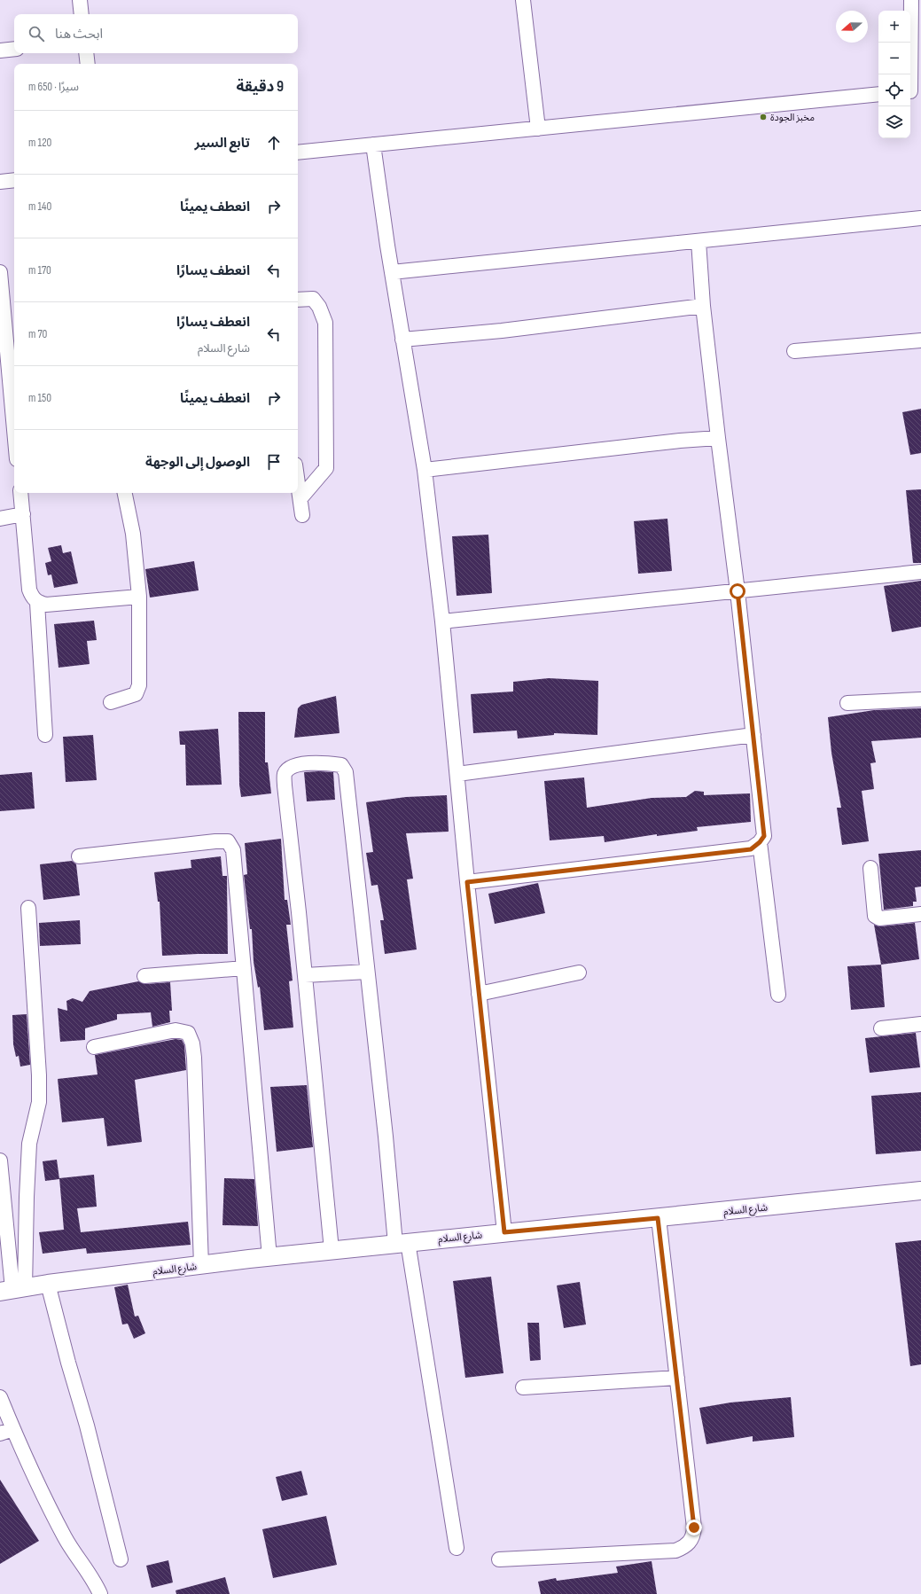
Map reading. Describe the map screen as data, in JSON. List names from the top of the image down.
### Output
{
  "streets": {
    "main road": ["شارع السلام"]
  },
  "places": ["مخبز الجودة"],
  "north": "left",
  "page": {
    "map_buttons": ["+", "−"],
    "search": "ابحث هنا",
    "heading": ["9 دقيقة", "سيرًا · 650 m"],
    "list": [
      ["تابع السير", "120 m"],
      ["انعطف يمينًا", "140 m"],
      ["انعطف يسارًا", "170 m"],
      ["انعطف يسارًا", "شارع السلام", "70 m"],
      ["انعطف يمينًا", "150 m"],
      "الوصول إلى الوجهة"
    ]
  }
}
